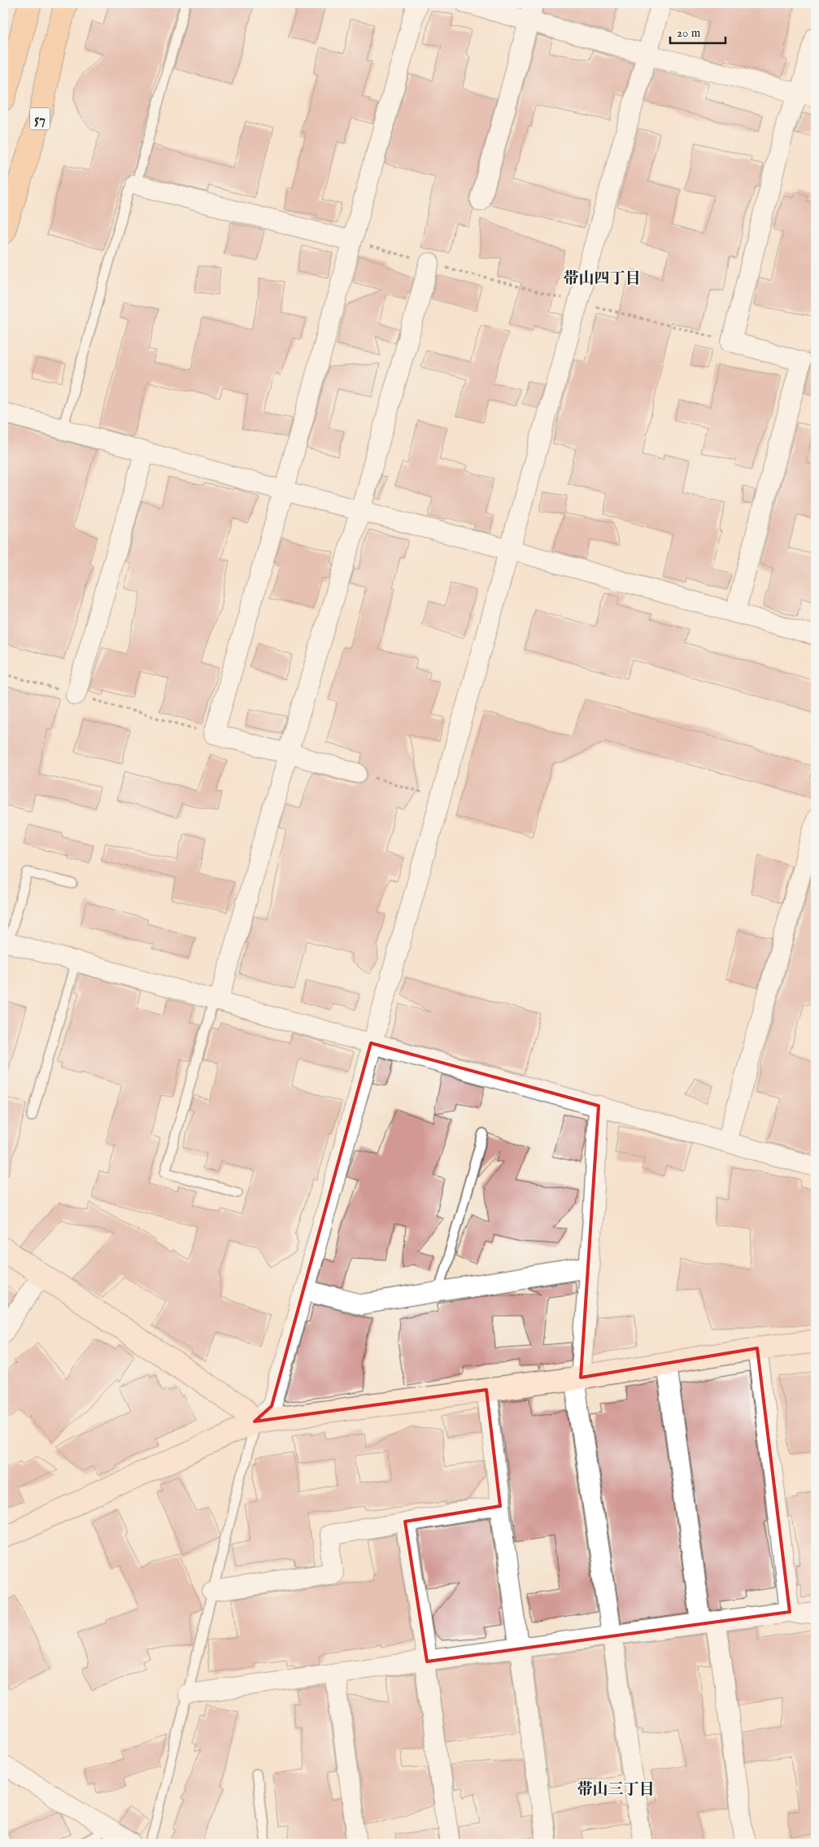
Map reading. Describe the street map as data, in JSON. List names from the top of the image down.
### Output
{
  "streets": {
    "highway": ["57"]
  },
  "districts": ["帯山四丁目", "帯山三丁目"],
  "scale_bar": "20 m"
}
